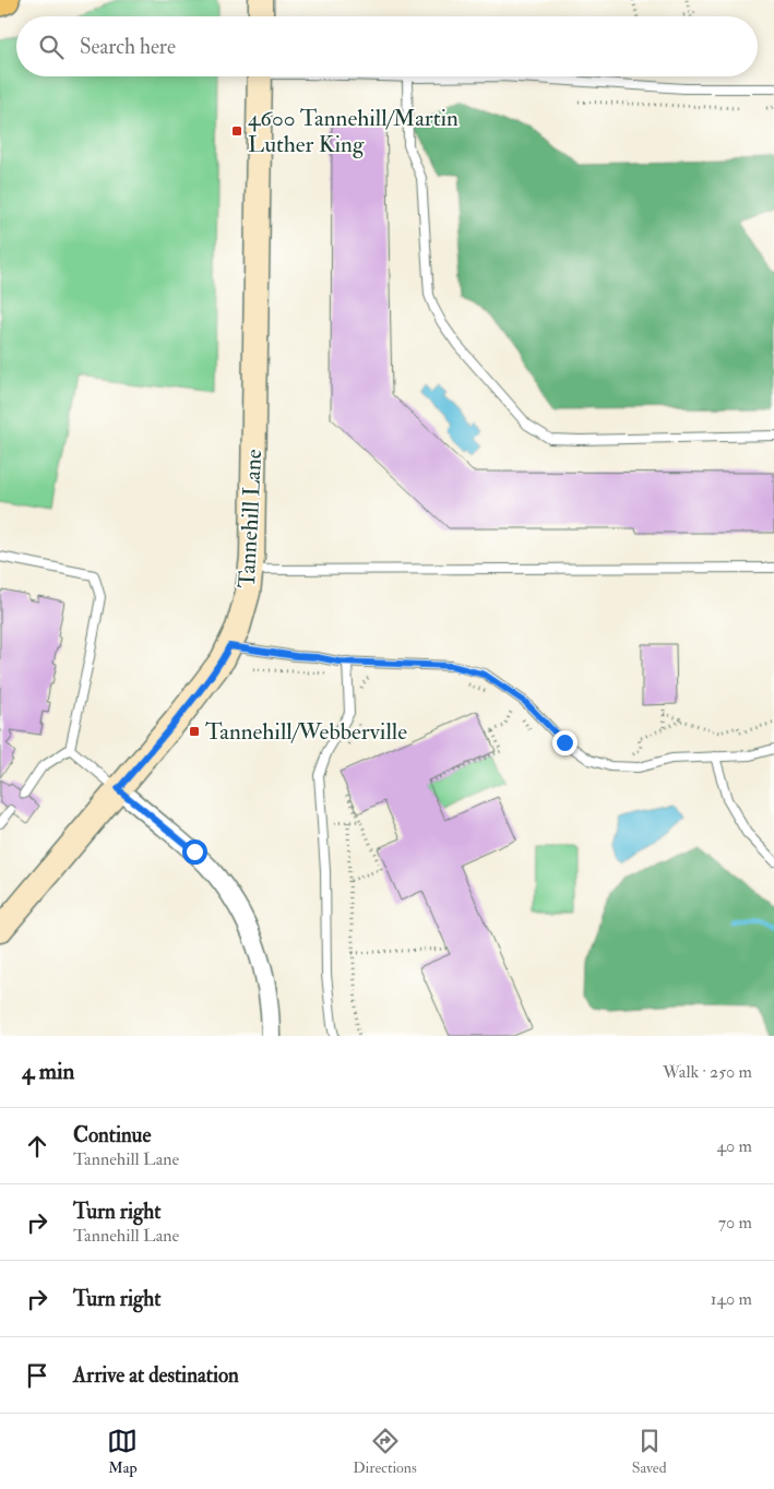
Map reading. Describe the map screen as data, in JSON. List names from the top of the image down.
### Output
{
  "streets": {
    "street": ["Tannehill Lane"]
  },
  "places": {
    "transit": ["4600 Tannehill/Martin Luther King", "Tannehill/Webberville"]
  },
  "page": {
    "search": "Search here",
    "heading": ["4 min", "Walk · 250 m"],
    "list": [
      ["Continue", "Tannehill Lane", "40 m"],
      ["Turn right", "Tannehill Lane", "70 m"],
      ["Turn right", "140 m"],
      "Arrive at destination"
    ],
    "nav": ["Map", "Directions", "Saved"]
  }
}
